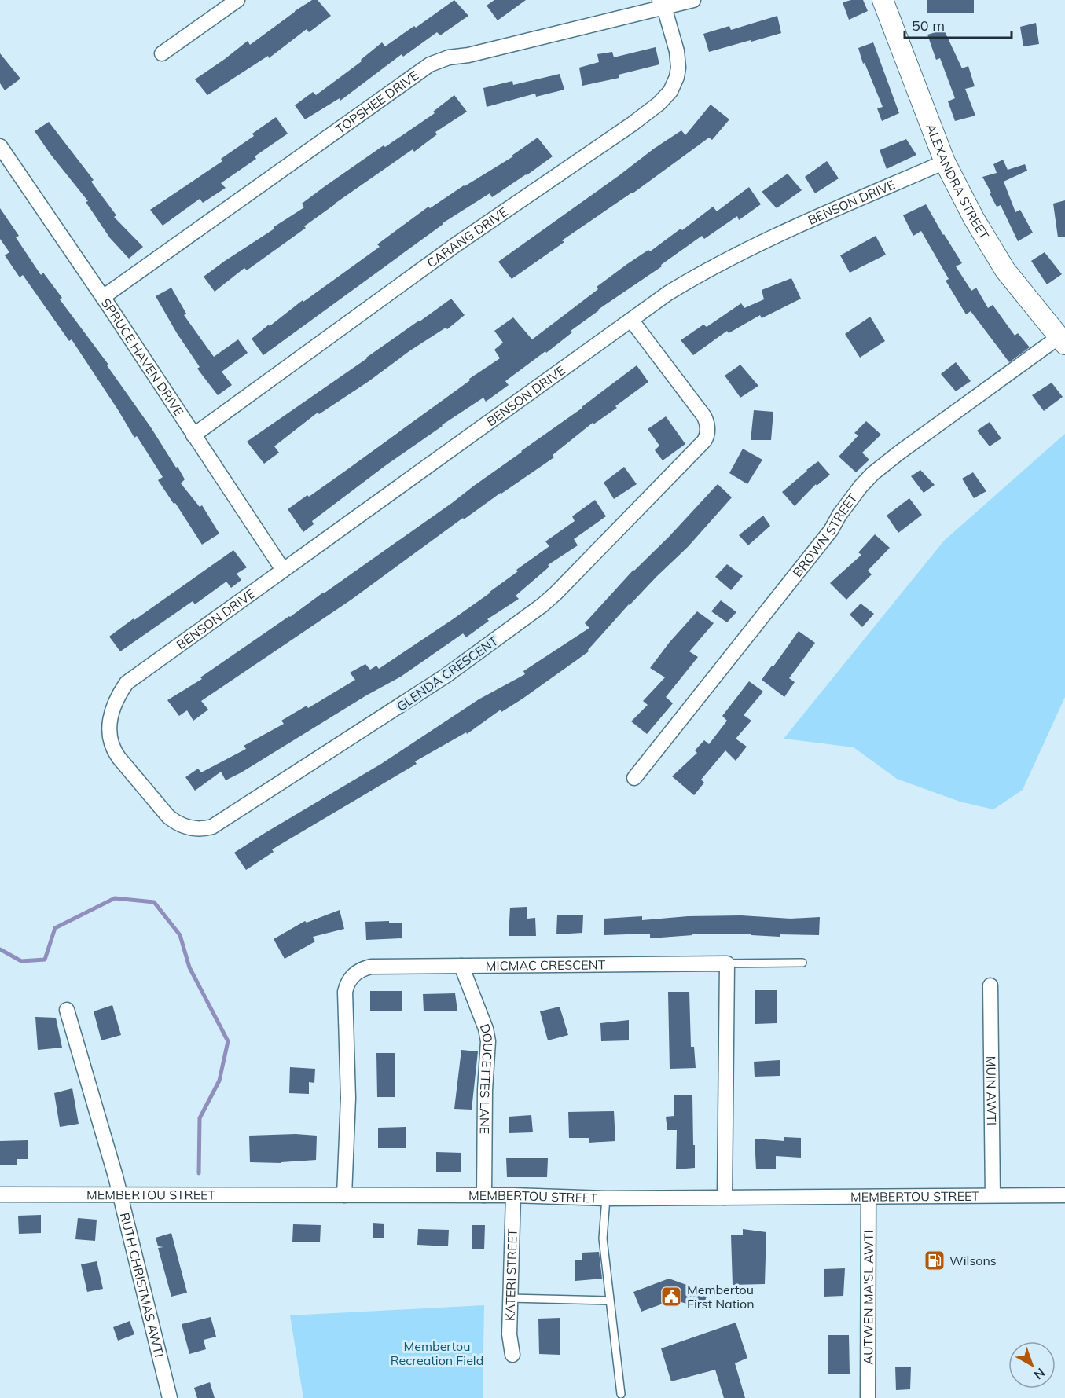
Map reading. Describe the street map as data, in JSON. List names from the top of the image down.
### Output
{
  "streets": {
    "main road": ["ALEXANDRA STREET"],
    "street": [
      "TOPSHEE DRIVE",
      "BENSON DRIVE",
      "CARANG DRIVE",
      "SPRUCE HAVEN DRIVE",
      "BROWN STREET",
      "GLENDA CRESCENT",
      "MICMAC CRESCENT",
      "DOUCETTES LANE",
      "MUIN AWTI",
      "MEMBERTOU STREET",
      "KATERI STREET",
      "RUTH CHRISTMAS AWTI",
      "AUTWEN MA'SL AWTI"
    ]
  },
  "crossings": [
    ["TOPSHEE DRIVE", "CARANG DRIVE"],
    ["TOPSHEE DRIVE", "SPRUCE HAVEN DRIVE"],
    ["ALEXANDRA STREET", "BENSON DRIVE"],
    ["ALEXANDRA STREET", "BROWN STREET"],
    ["BENSON DRIVE", "SPRUCE HAVEN DRIVE"],
    ["BENSON DRIVE", "GLENDA CRESCENT"],
    ["CARANG DRIVE", "SPRUCE HAVEN DRIVE"],
    ["MICMAC CRESCENT", "DOUCETTES LANE"],
    ["MICMAC CRESCENT", "MEMBERTOU STREET"],
    ["DOUCETTES LANE", "MEMBERTOU STREET"],
    ["MUIN AWTI", "MEMBERTOU STREET"],
    ["MEMBERTOU STREET", "KATERI STREET"],
    ["MEMBERTOU STREET", "RUTH CHRISTMAS AWTI"],
    ["MEMBERTOU STREET", "AUTWEN MA'SL AWTI"]
  ],
  "parks": ["Membertou Recreation Field"],
  "places": {
    "fuel station": ["Wilsons"],
    "public building": ["Membertou First Nation"]
  },
  "scale_bar": "50 m",
  "north": "bottom right"
}
